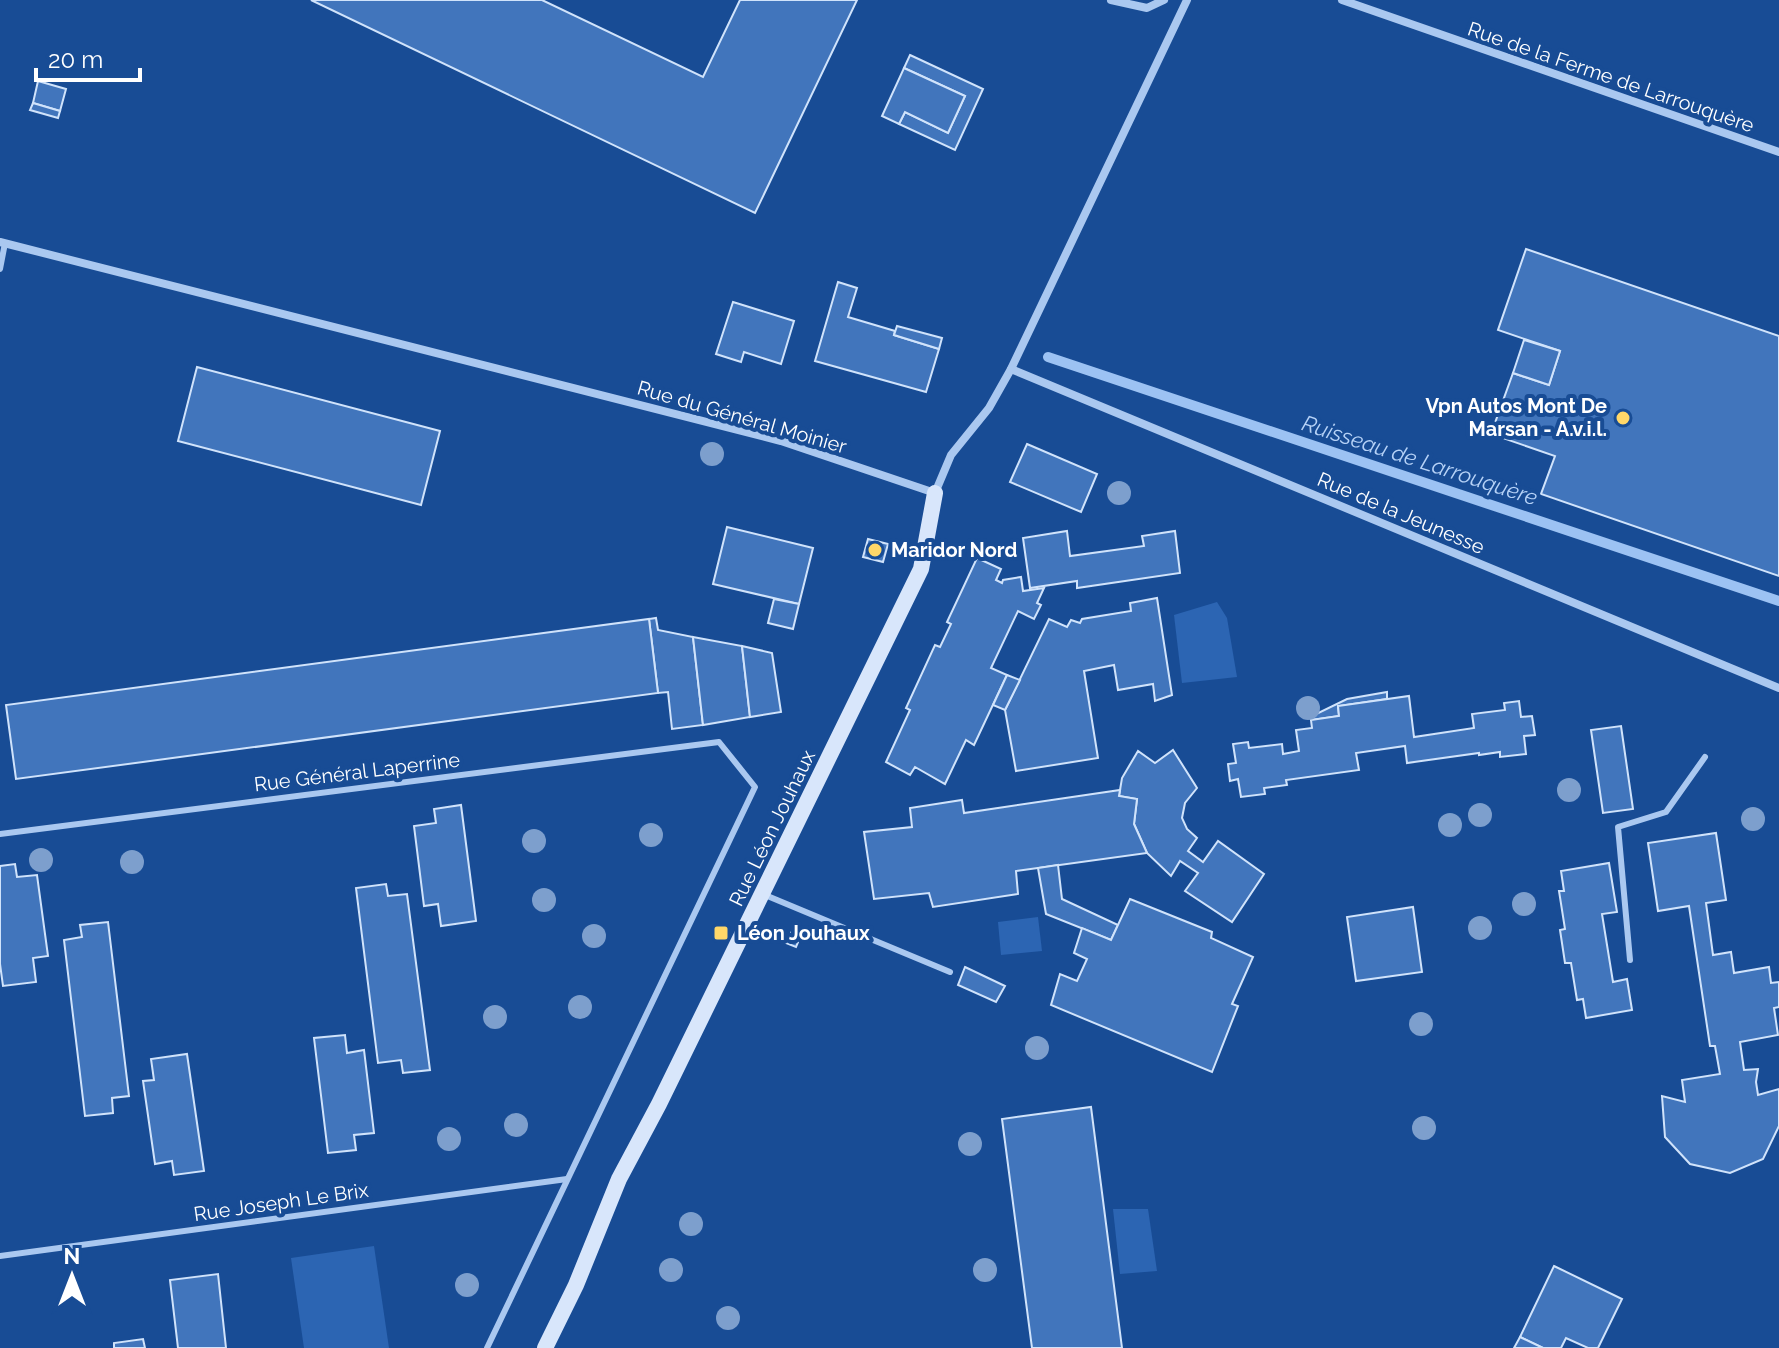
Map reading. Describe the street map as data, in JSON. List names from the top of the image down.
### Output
{
  "streets": {
    "street": [
      "Rue de la Ferme de Larrouquère",
      "Rue du Général Moinier",
      "Rue de la Jeunesse",
      "Rue Léon Jouhaux"
    ],
    "lane": ["Rue Général Laperrine", "Rue Joseph Le Brix"]
  },
  "crossings": [
    ["Rue du Général Moinier", "Rue Léon Jouhaux"],
    ["Rue Général Laperrine", "Rue Joseph Le Brix"]
  ],
  "water": ["Ruisseau de Larrouquère"],
  "places": {
    "other": ["Vpn Autos Mont De Marsan - A.v.i.l.", "Maridor Nord"],
    "transit": ["Léon Jouhaux"]
  },
  "scale_bar": "20 m",
  "north": "top"
}
